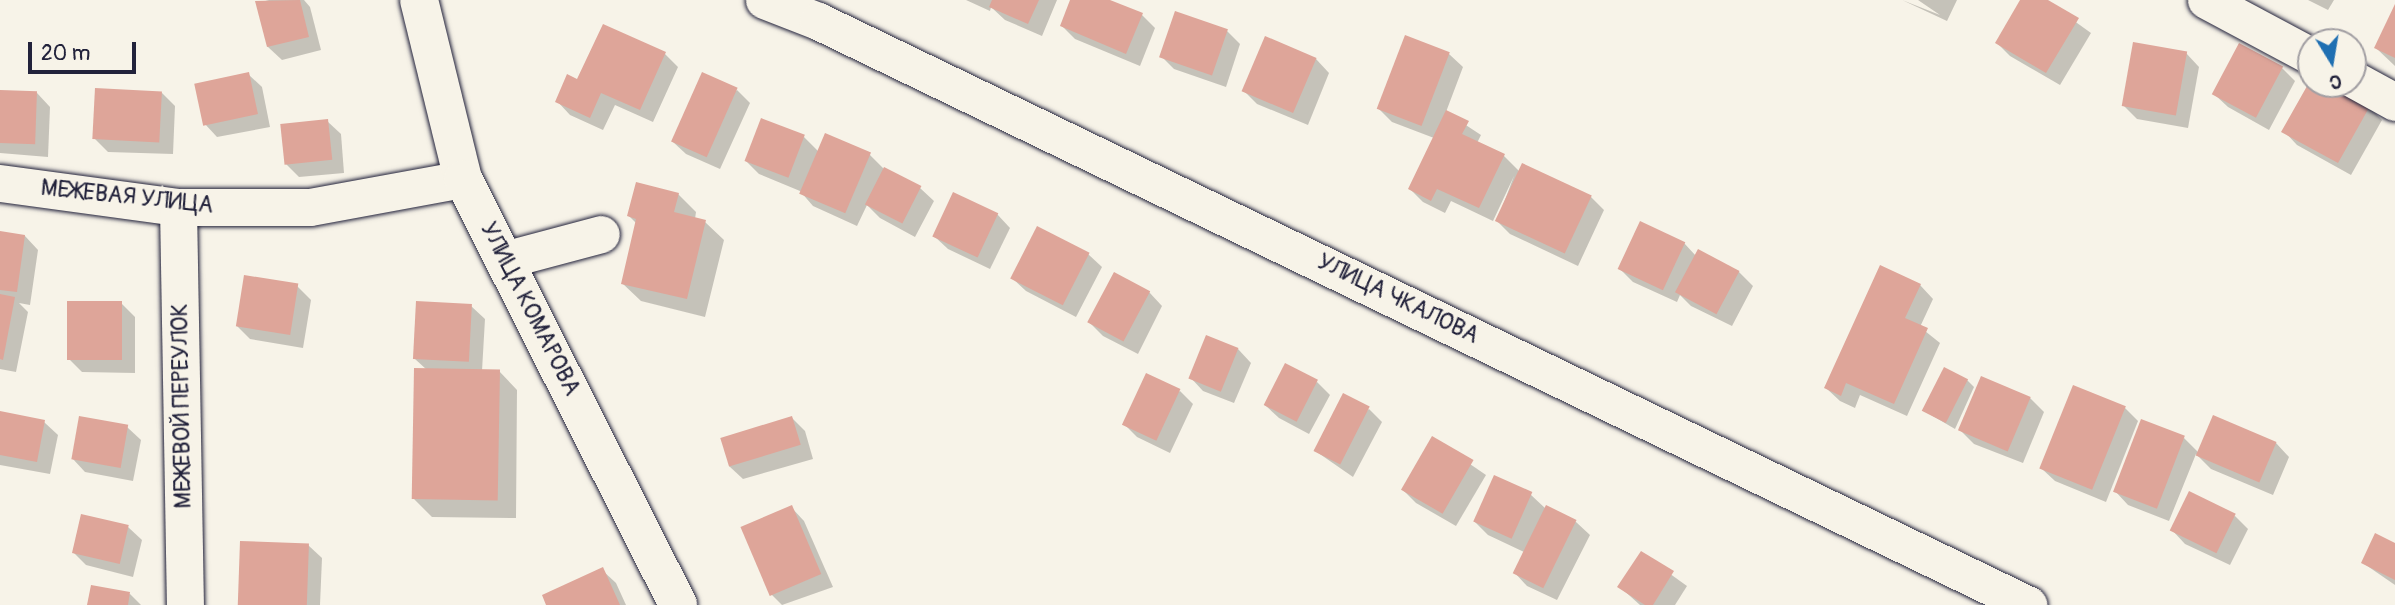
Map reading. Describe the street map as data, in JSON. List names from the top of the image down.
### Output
{
  "streets": {
    "main road": ["УЛИЦА КОМАРОВА"],
    "street": ["МЕЖЕВАЯ УЛИЦА", "УЛИЦА ЧКАЛОВА", "МЕЖЕВОЙ ПЕРЕУЛОК"]
  },
  "crossings": [
    ["МЕЖЕВАЯ УЛИЦА", "УЛИЦА КОМАРОВА"],
    ["МЕЖЕВАЯ УЛИЦА", "МЕЖЕВОЙ ПЕРЕУЛОК"]
  ],
  "scale_bar": "20 m",
  "north": "bottom"
}
